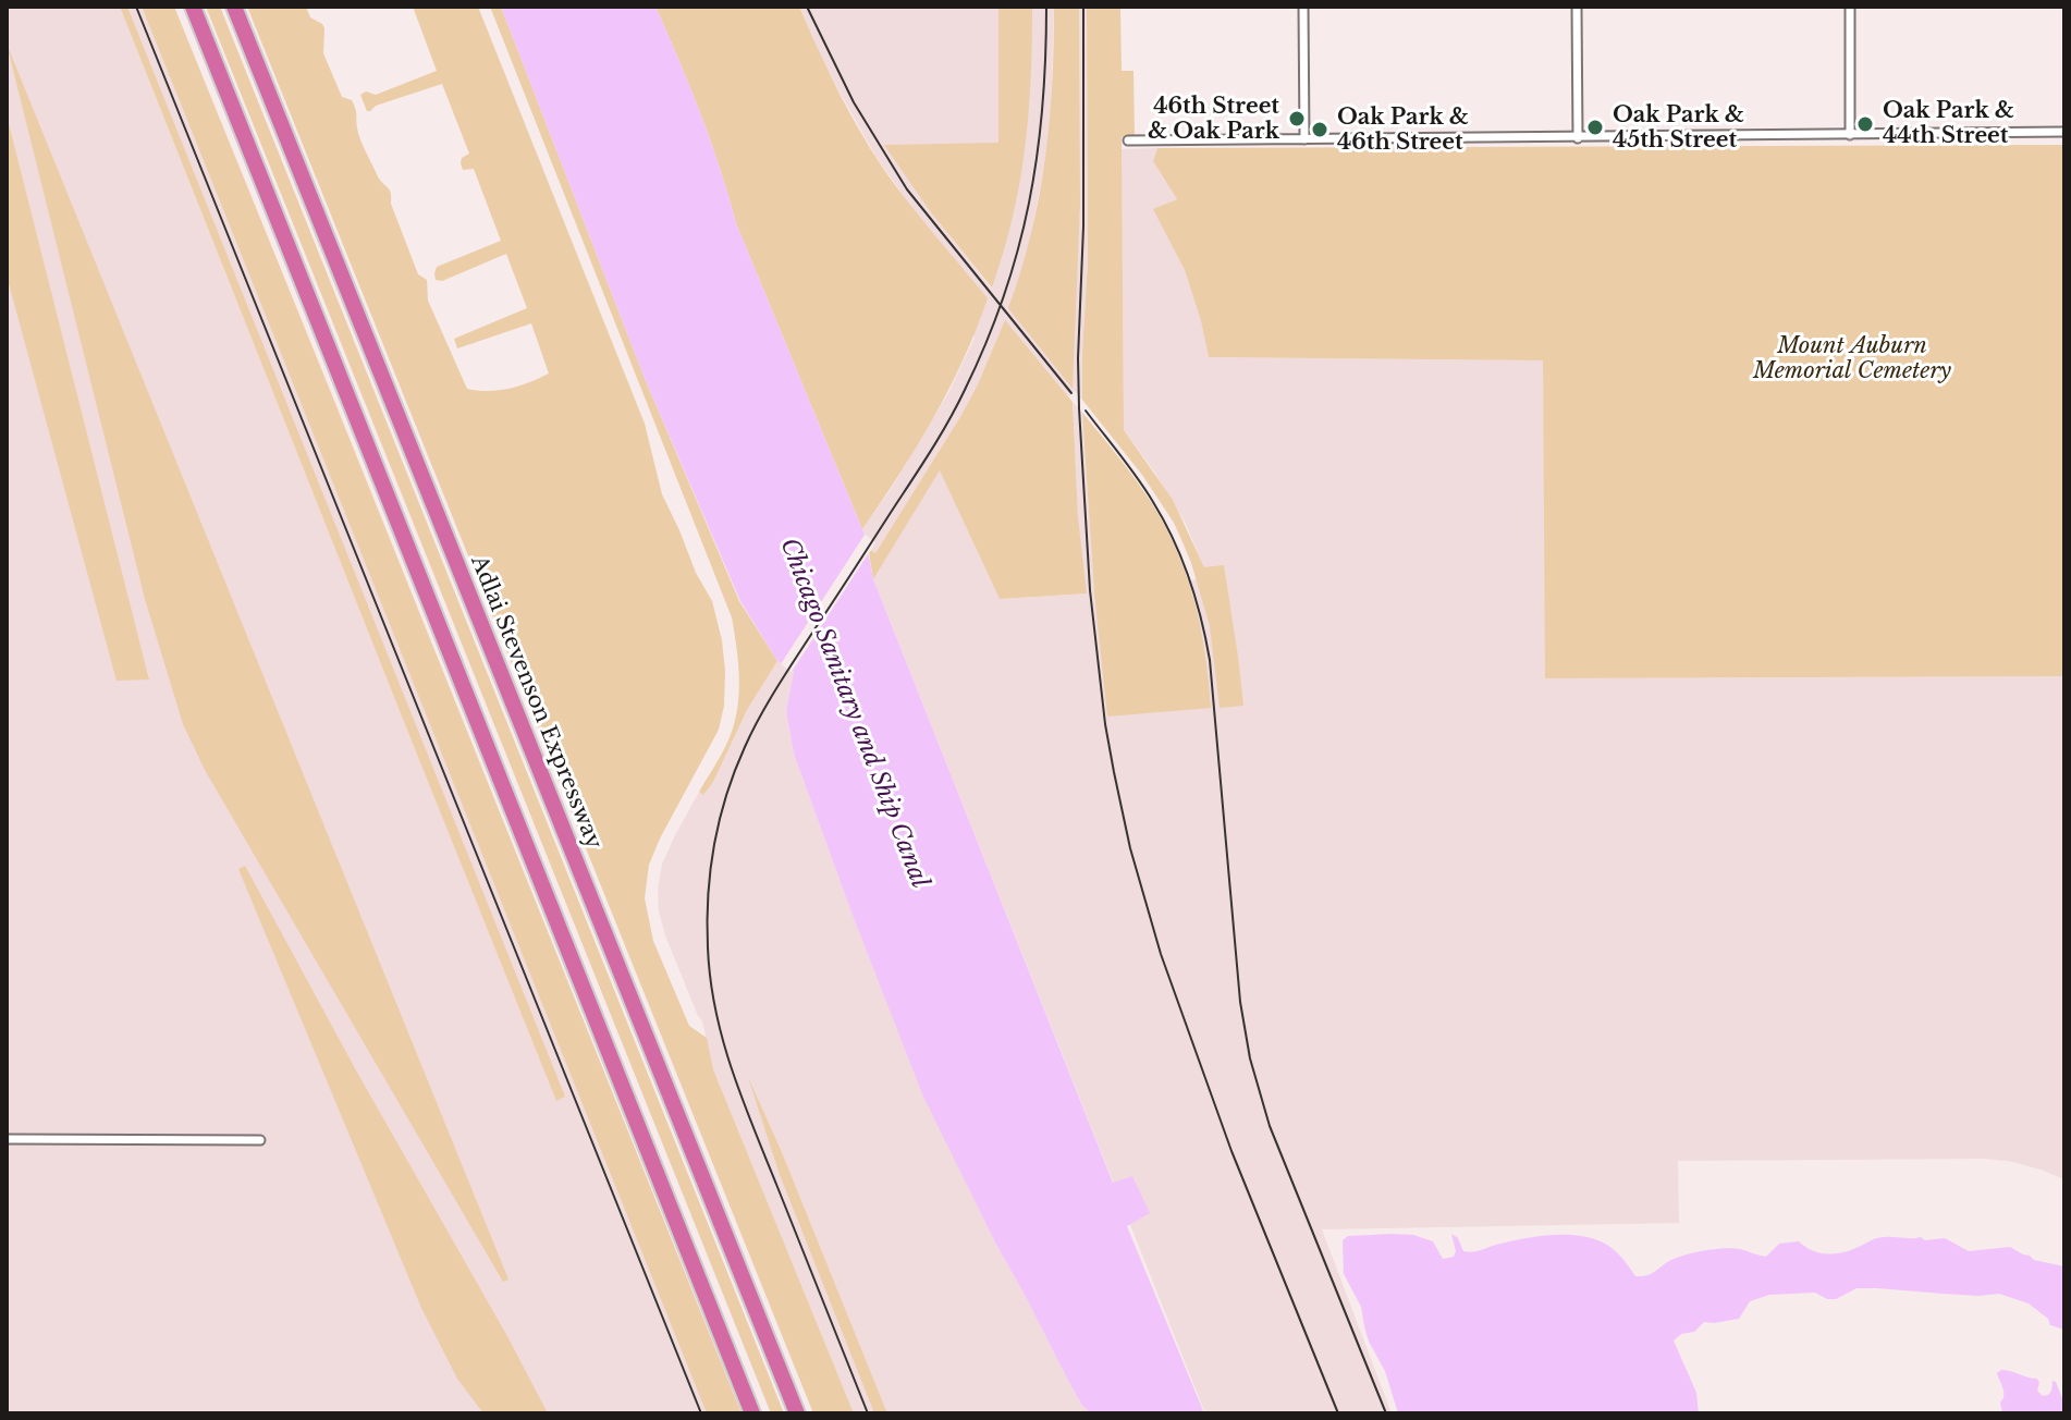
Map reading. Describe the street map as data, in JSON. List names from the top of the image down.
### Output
{
  "streets": {
    "highway": ["Adlai Stevenson Expressway"]
  },
  "water": ["Chicago Sanitary and Ship Canal"],
  "parks": ["Mount Auburn Memorial Cemetery"],
  "places": [
    "46th Street & Oak Park",
    "Oak Park & 44th Street",
    "Oak Park & 45th Street",
    "Oak Park & 46th Street"
  ]
}
